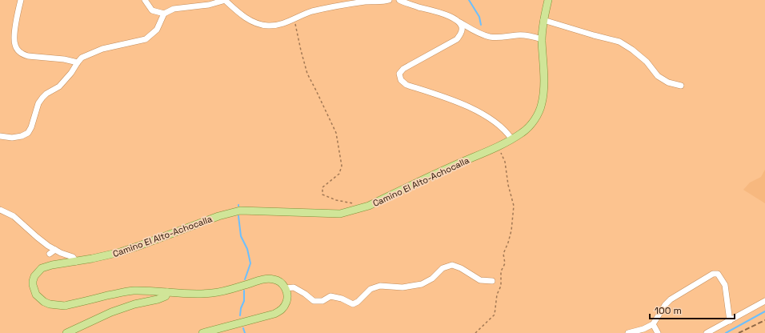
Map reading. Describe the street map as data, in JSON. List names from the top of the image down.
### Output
{
  "streets": {
    "main road": ["Camino El Alto-Achocalla"]
  },
  "scale_bar": "100 m"
}
